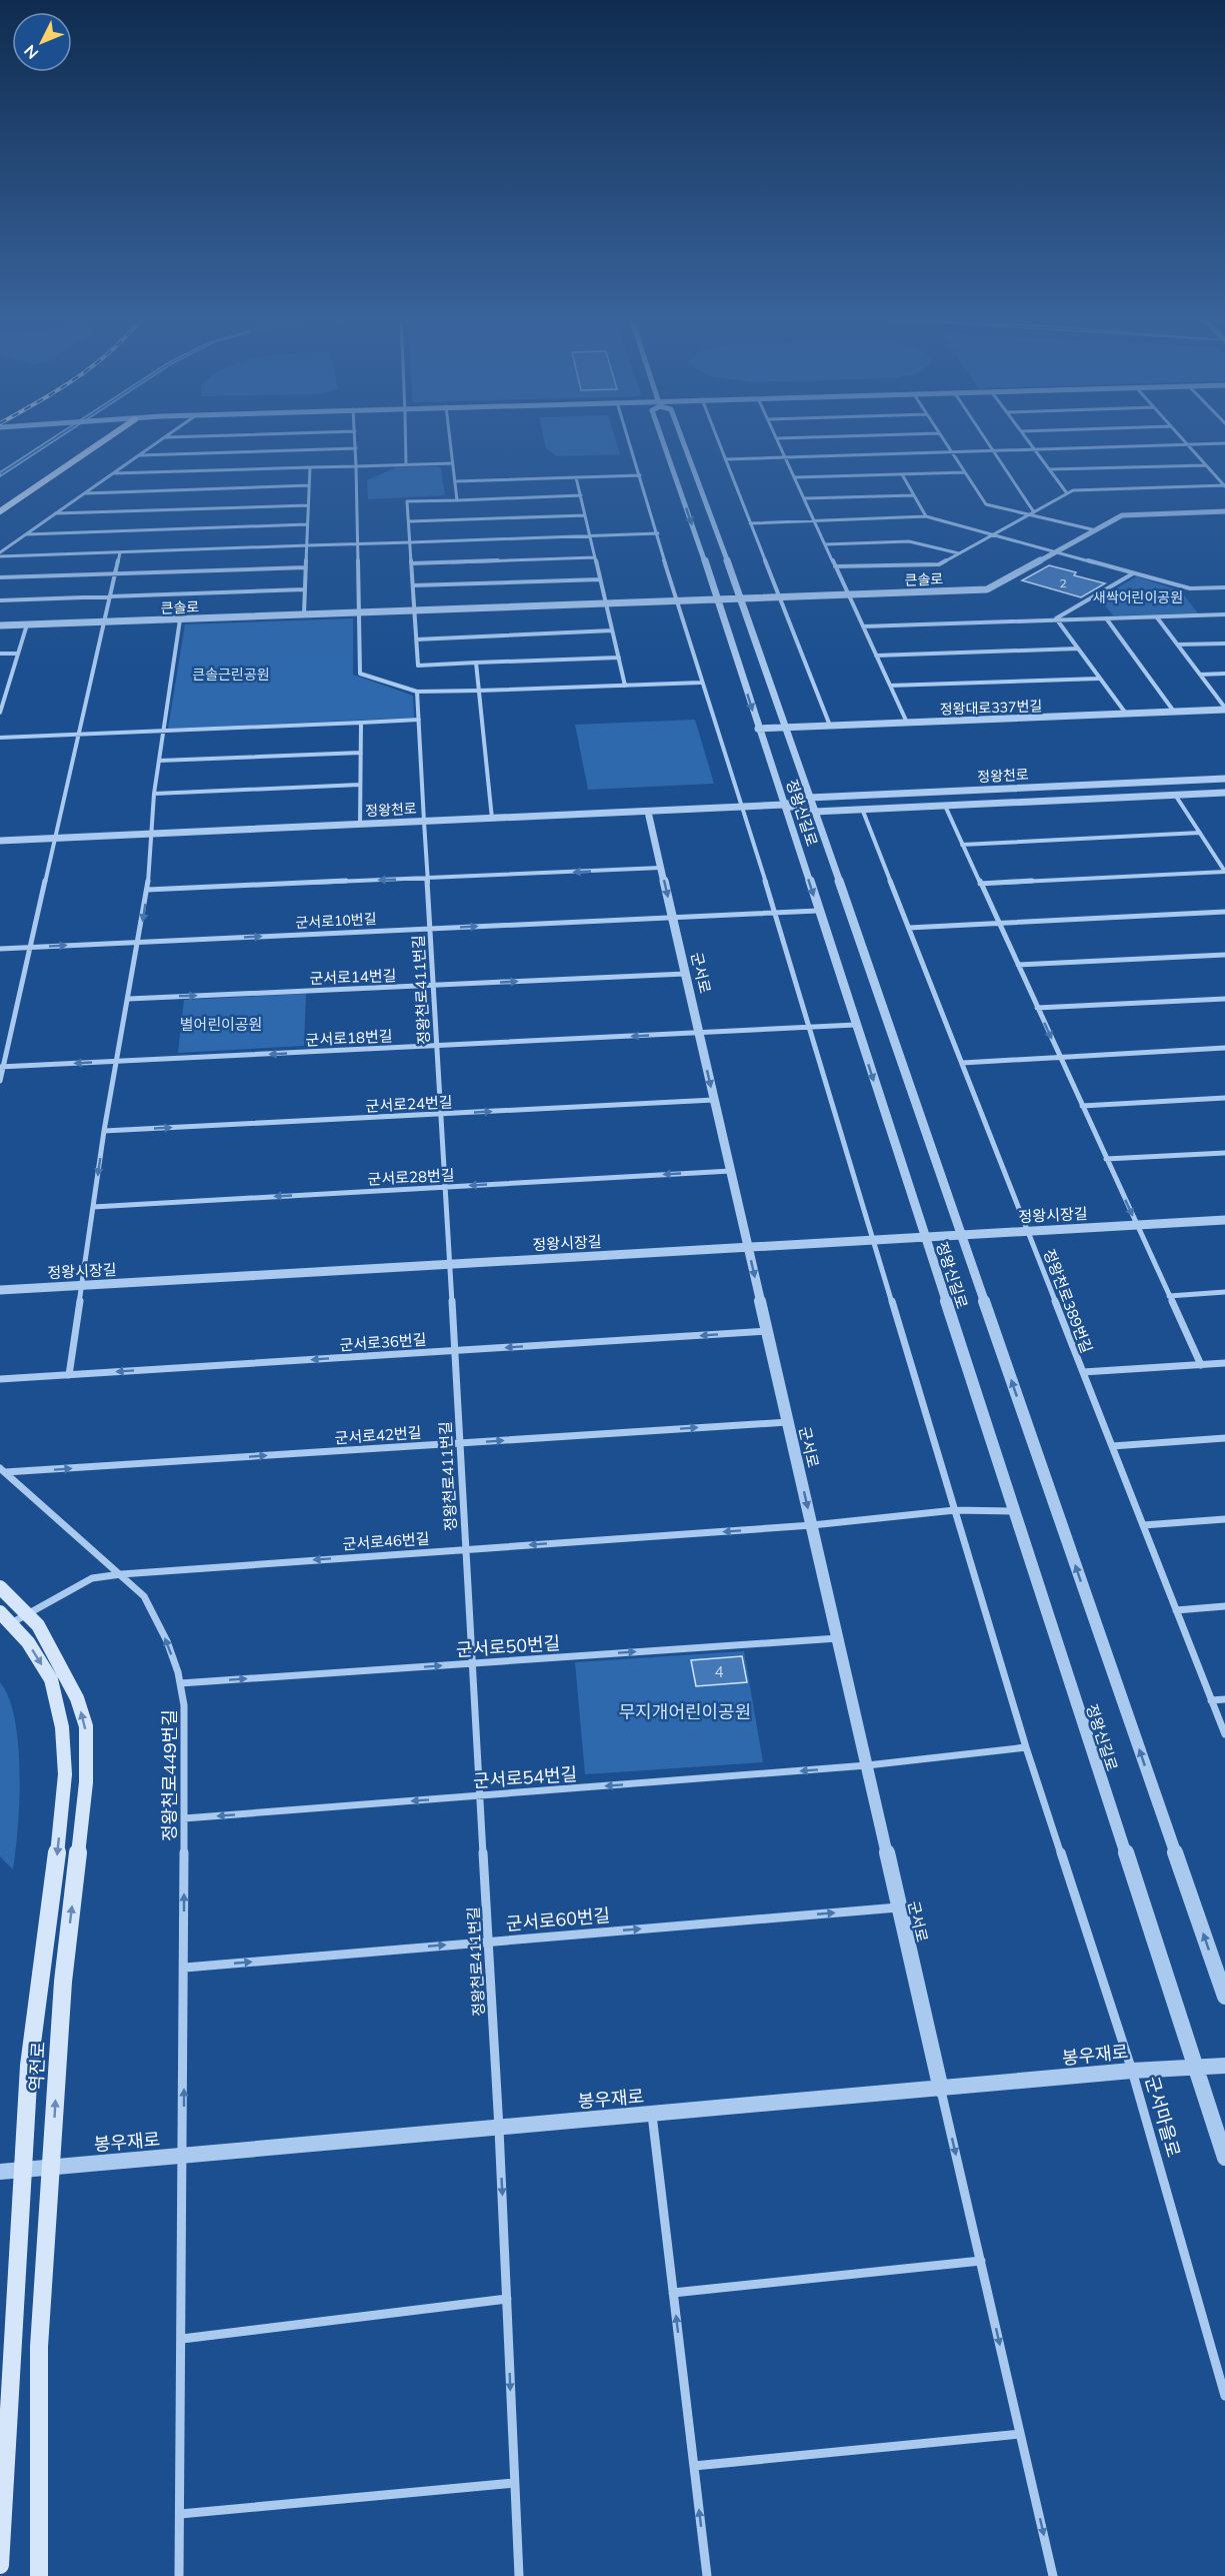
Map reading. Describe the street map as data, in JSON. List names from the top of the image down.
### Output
{
  "streets": {
    "main road": ["역전로"],
    "street": [
      "큰솔로",
      "정왕대로337번길",
      "정왕천로",
      "정왕신길로",
      "군서로10번길",
      "군서로",
      "군서로14번길",
      "정왕천로411번길",
      "군서로18번길",
      "군서로24번길",
      "군서로28번길",
      "정왕시장길",
      "정왕천로389번길",
      "군서로36번길",
      "군서로42번길",
      "군서로46번길",
      "군서로50번길",
      "정왕천로449번길",
      "군서로54번길",
      "군서로60번길",
      "봉우재로",
      "군서마을로"
    ]
  },
  "crossings": [
    ["큰솔로", "정왕신길로"],
    ["큰솔로", "군서마을로"],
    ["정왕대로337번길", "정왕신길로"],
    ["정왕천로", "정왕신길로"],
    ["정왕천로", "군서로"],
    ["정왕천로", "정왕천로411번길"],
    ["정왕천로", "정왕천로389번길"],
    ["정왕천로", "군서마을로"],
    ["정왕신길로", "정왕시장길"],
    ["정왕신길로", "봉우재로"],
    ["군서로10번길", "군서로"],
    ["군서로10번길", "정왕천로411번길"],
    ["군서로", "군서로14번길"],
    ["군서로", "군서로18번길"],
    ["군서로", "군서로24번길"],
    ["군서로", "군서로28번길"],
    ["군서로", "정왕시장길"],
    ["군서로", "군서로36번길"],
    ["군서로", "군서로42번길"],
    ["군서로", "군서로46번길"],
    ["군서로", "군서로50번길"],
    ["군서로", "군서로54번길"],
    ["군서로", "군서로60번길"],
    ["군서로", "봉우재로"],
    ["군서로14번길", "정왕천로411번길"],
    ["정왕천로411번길", "군서로18번길"],
    ["정왕천로411번길", "군서로24번길"],
    ["정왕천로411번길", "군서로28번길"],
    ["정왕천로411번길", "정왕시장길"],
    ["정왕천로411번길", "군서로36번길"],
    ["정왕천로411번길", "군서로42번길"],
    ["정왕천로411번길", "군서로46번길"],
    ["정왕천로411번길", "군서로50번길"],
    ["정왕천로411번길", "군서로54번길"],
    ["정왕천로411번길", "군서로60번길"],
    ["정왕천로411번길", "봉우재로"],
    ["정왕시장길", "정왕천로389번길"],
    ["정왕시장길", "군서마을로"],
    ["군서로42번길", "정왕천로449번길"],
    ["군서로46번길", "정왕천로449번길"],
    ["군서로46번길", "역전로"],
    ["군서로50번길", "정왕천로449번길"],
    ["정왕천로449번길", "군서로54번길"],
    ["정왕천로449번길", "군서로60번길"],
    ["정왕천로449번길", "봉우재로"],
    ["봉우재로", "역전로"],
    ["봉우재로", "군서마을로"]
  ],
  "one_way": [
    "군서로14번길",
    "군서로18번길",
    "군서로24번길",
    "군서로28번길",
    "군서로36번길",
    "군서로42번길",
    "군서로46번길",
    "군서로50번길",
    "정왕천로449번길",
    "군서로54번길",
    "군서로60번길"
  ],
  "parks": [
    "새싹어린이공원",
    "큰솔근린공원",
    "별어린이공원",
    "무지개어린이공원"
  ],
  "house_numbers": ["2", "4"],
  "north": "bottom left"
}
